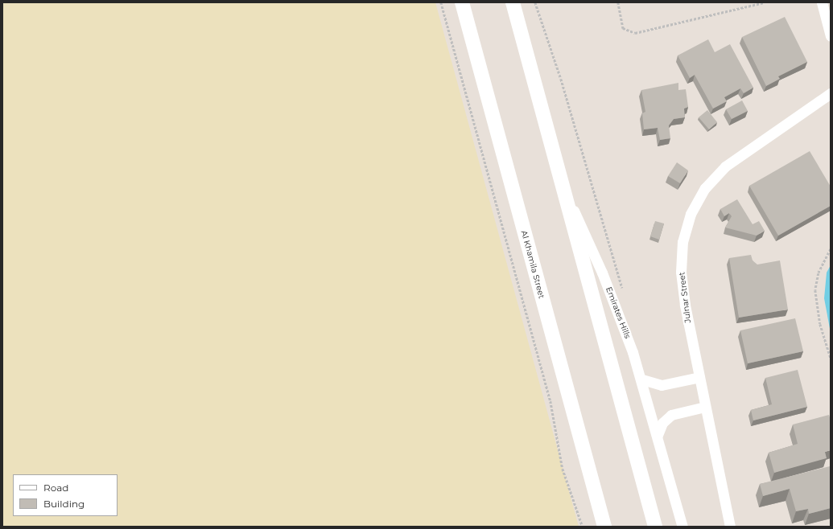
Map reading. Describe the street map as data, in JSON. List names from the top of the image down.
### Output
{
  "streets": {
    "main road": ["Al Khamila Street"],
    "street": ["Julnar Street", "Emirates Hills"]
  },
  "legend": ["Road", "Building"]
}
